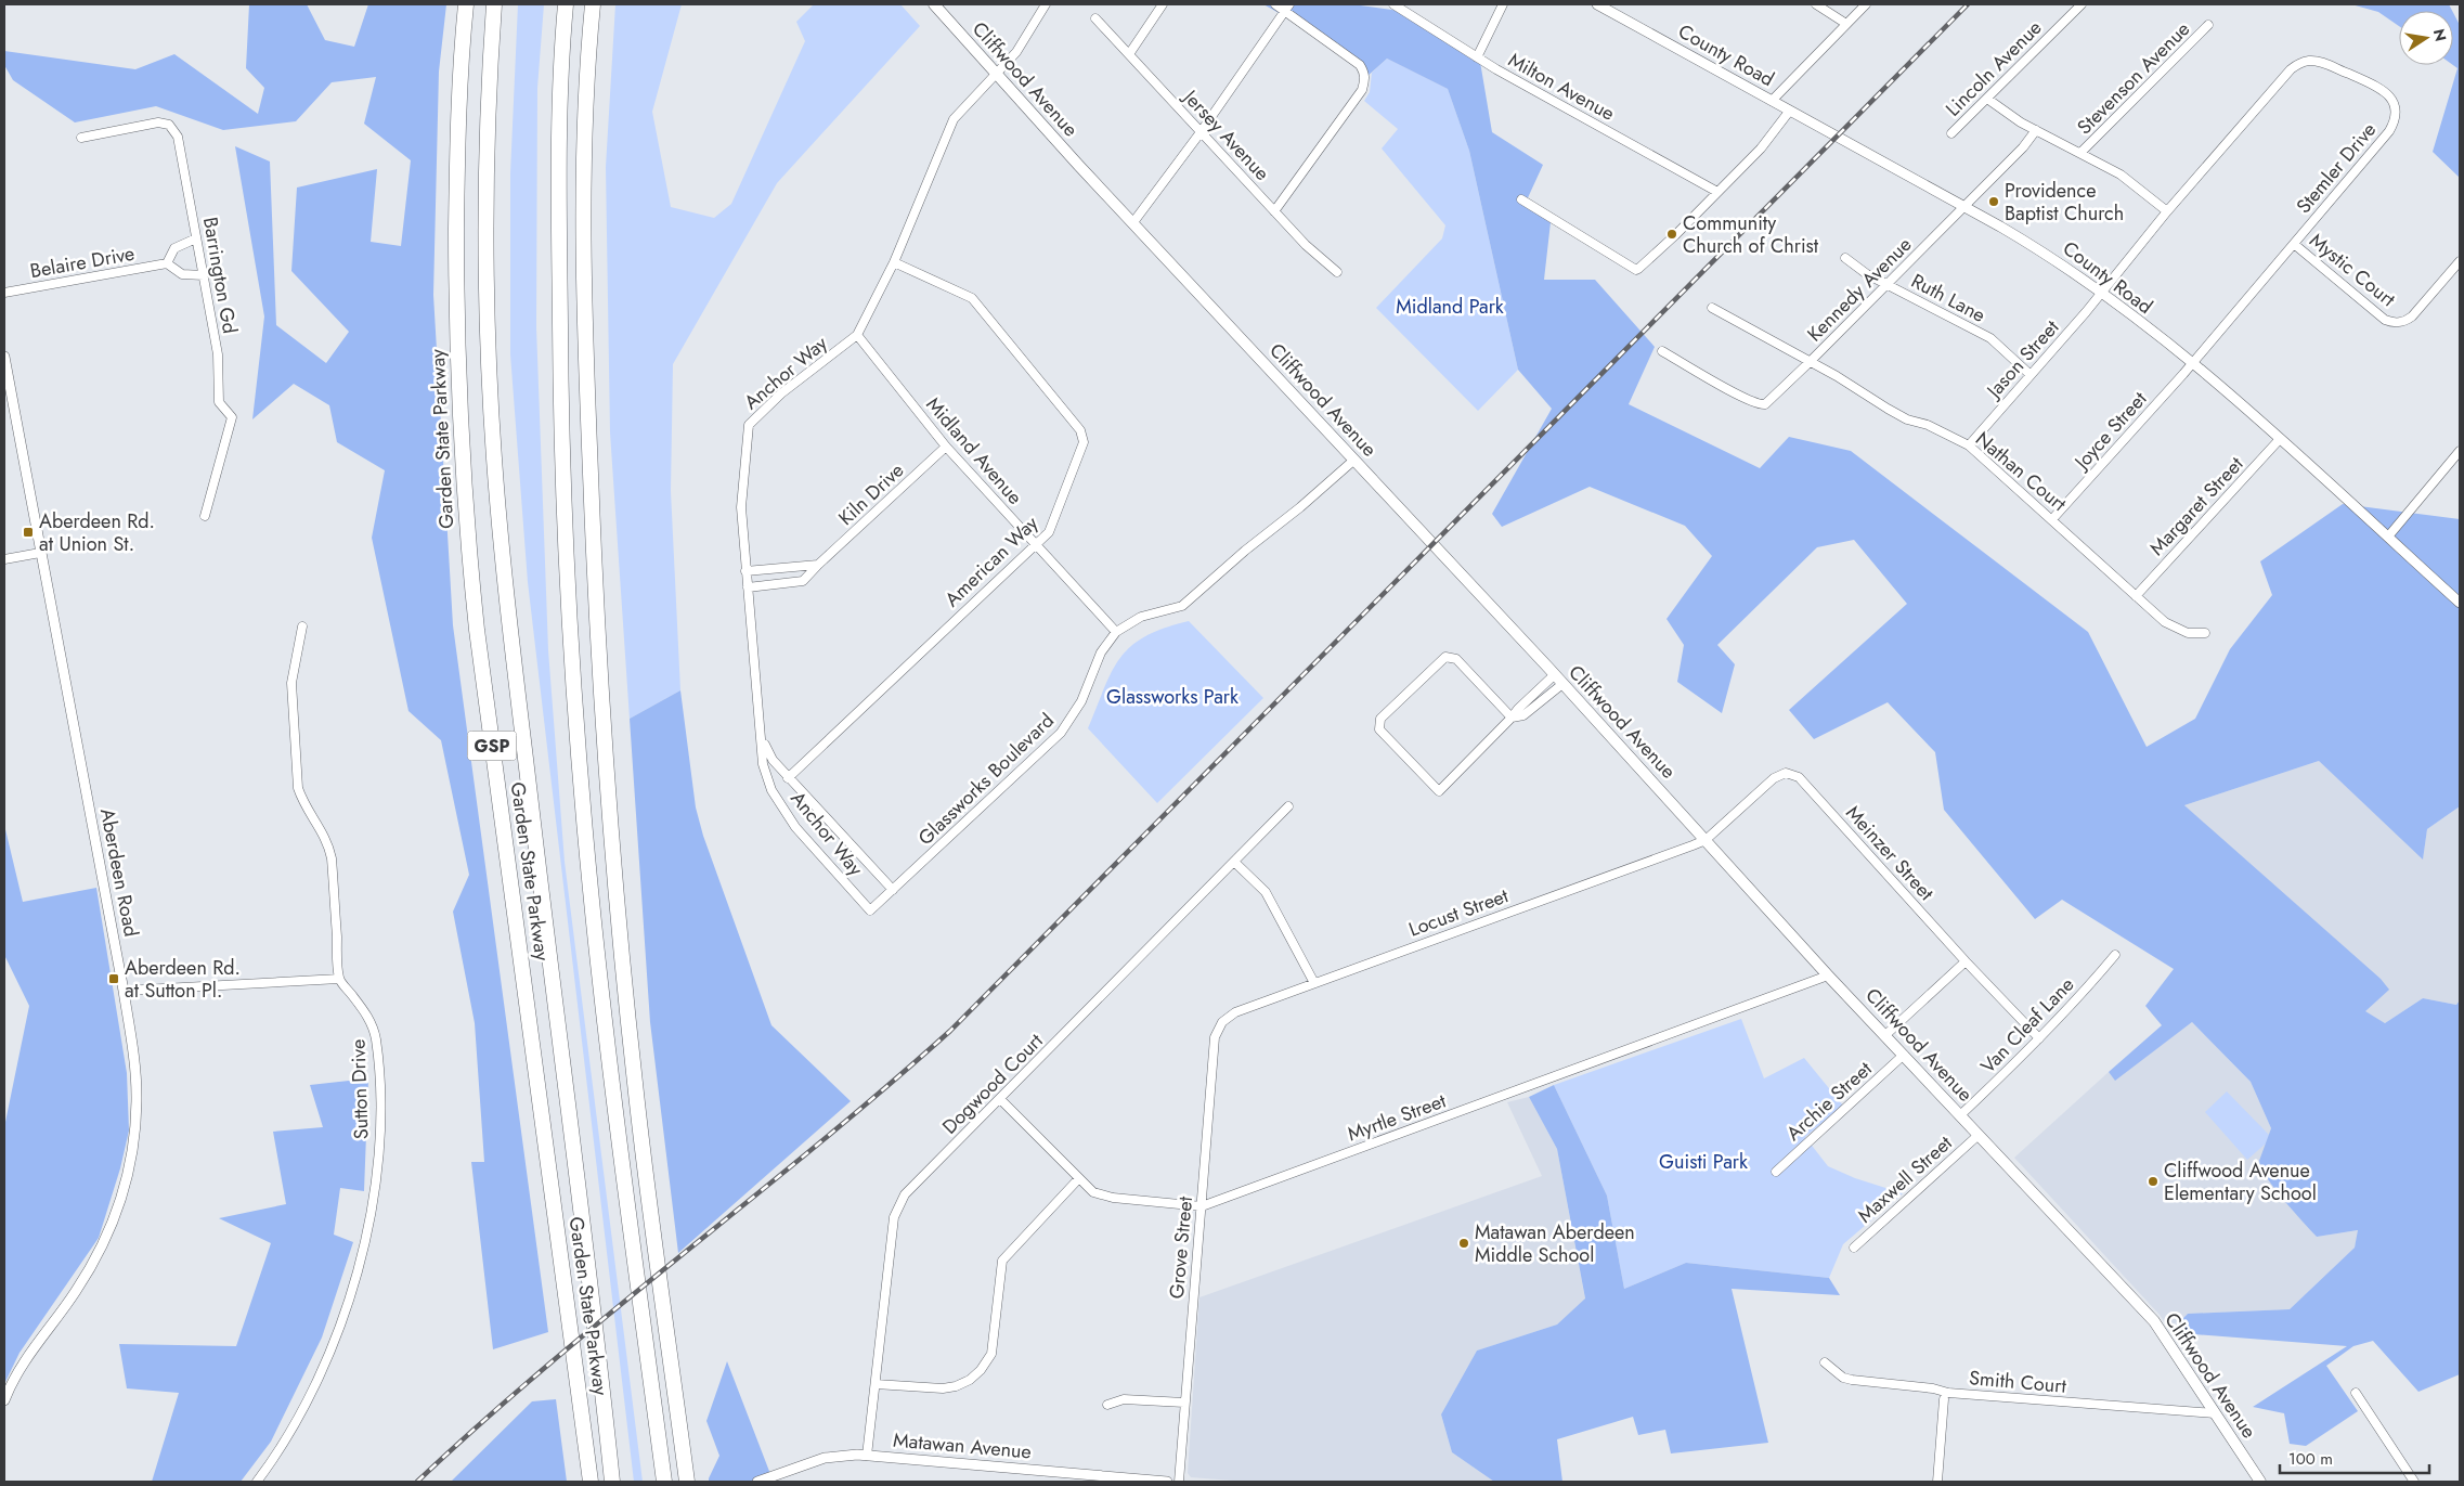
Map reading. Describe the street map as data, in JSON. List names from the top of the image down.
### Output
{
  "streets": {
    "highway": ["Garden State Parkway", "GSP"],
    "main road": ["Cliffwood Avenue"],
    "street": [
      "County Road",
      "Lincoln Avenue",
      "Stevenson Avenue",
      "Milton Avenue",
      "Jersey Avenue",
      "Stemler Drive",
      "Belaire Drive",
      "Mystic Court",
      "Barrington Gd",
      "Kennedy Avenue",
      "Ruth Lane",
      "Jason Street",
      "Anchor Way",
      "Joyce Street",
      "Midland Avenue",
      "Nathan Court",
      "Kiln Drive",
      "Margaret Street",
      "American Way",
      "Glassworks Boulevard",
      "Meinzer Street",
      "Aberdeen Road",
      "Locust Street",
      "Van Cleaf Lane",
      "Dogwood Court",
      "Sutton Drive",
      "Archie Street",
      "Myrtle Street",
      "Maxwell Street",
      "Grove Street",
      "Smith Court",
      "Matawan Avenue"
    ]
  },
  "crossings": [
    ["County Road", "Stemler Drive"],
    ["County Road", "Kennedy Avenue"],
    ["County Road", "Jason Street"],
    ["County Road", "Joyce Street"],
    ["County Road", "Margaret Street"],
    ["Cliffwood Avenue", "Anchor Way"],
    ["Cliffwood Avenue", "Glassworks Boulevard"],
    ["Cliffwood Avenue", "Meinzer Street"],
    ["Cliffwood Avenue", "Locust Street"],
    ["Cliffwood Avenue", "Van Cleaf Lane"],
    ["Cliffwood Avenue", "Archie Street"],
    ["Cliffwood Avenue", "Myrtle Street"],
    ["Cliffwood Avenue", "Maxwell Street"],
    ["Cliffwood Avenue", "Smith Court"],
    ["Stemler Drive", "Mystic Court"],
    ["Stemler Drive", "Jason Street"],
    ["Stemler Drive", "Joyce Street"],
    ["Kennedy Avenue", "Ruth Lane"],
    ["Kennedy Avenue", "Nathan Court"],
    ["Ruth Lane", "Jason Street"],
    ["Jason Street", "Nathan Court"],
    ["Anchor Way", "Midland Avenue"],
    ["Anchor Way", "Kiln Drive"],
    ["Anchor Way", "American Way"],
    ["Anchor Way", "Glassworks Boulevard"],
    ["Joyce Street", "Nathan Court"],
    ["Midland Avenue", "Kiln Drive"],
    ["Midland Avenue", "American Way"],
    ["Midland Avenue", "Glassworks Boulevard"],
    ["Nathan Court", "Margaret Street"],
    ["Meinzer Street", "Locust Street"],
    ["Meinzer Street", "Van Cleaf Lane"],
    ["Locust Street", "Grove Street"],
    ["Dogwood Court", "Myrtle Street"],
    ["Dogwood Court", "Matawan Avenue"],
    ["Myrtle Street", "Grove Street"]
  ],
  "parks": ["Midland Park", "Glassworks Park", "Guisti Park"],
  "places": {
    "other": [
      "Providence Baptist Church",
      "Community Church of Christ",
      "Cliffwood Avenue Elementary School",
      "Matawan Aberdeen Middle School"
    ],
    "transit": ["Aberdeen Rd. at Union St.", "Aberdeen Rd. at Sutton Pl."]
  },
  "scale_bar": "100 m",
  "north": "right"
}
